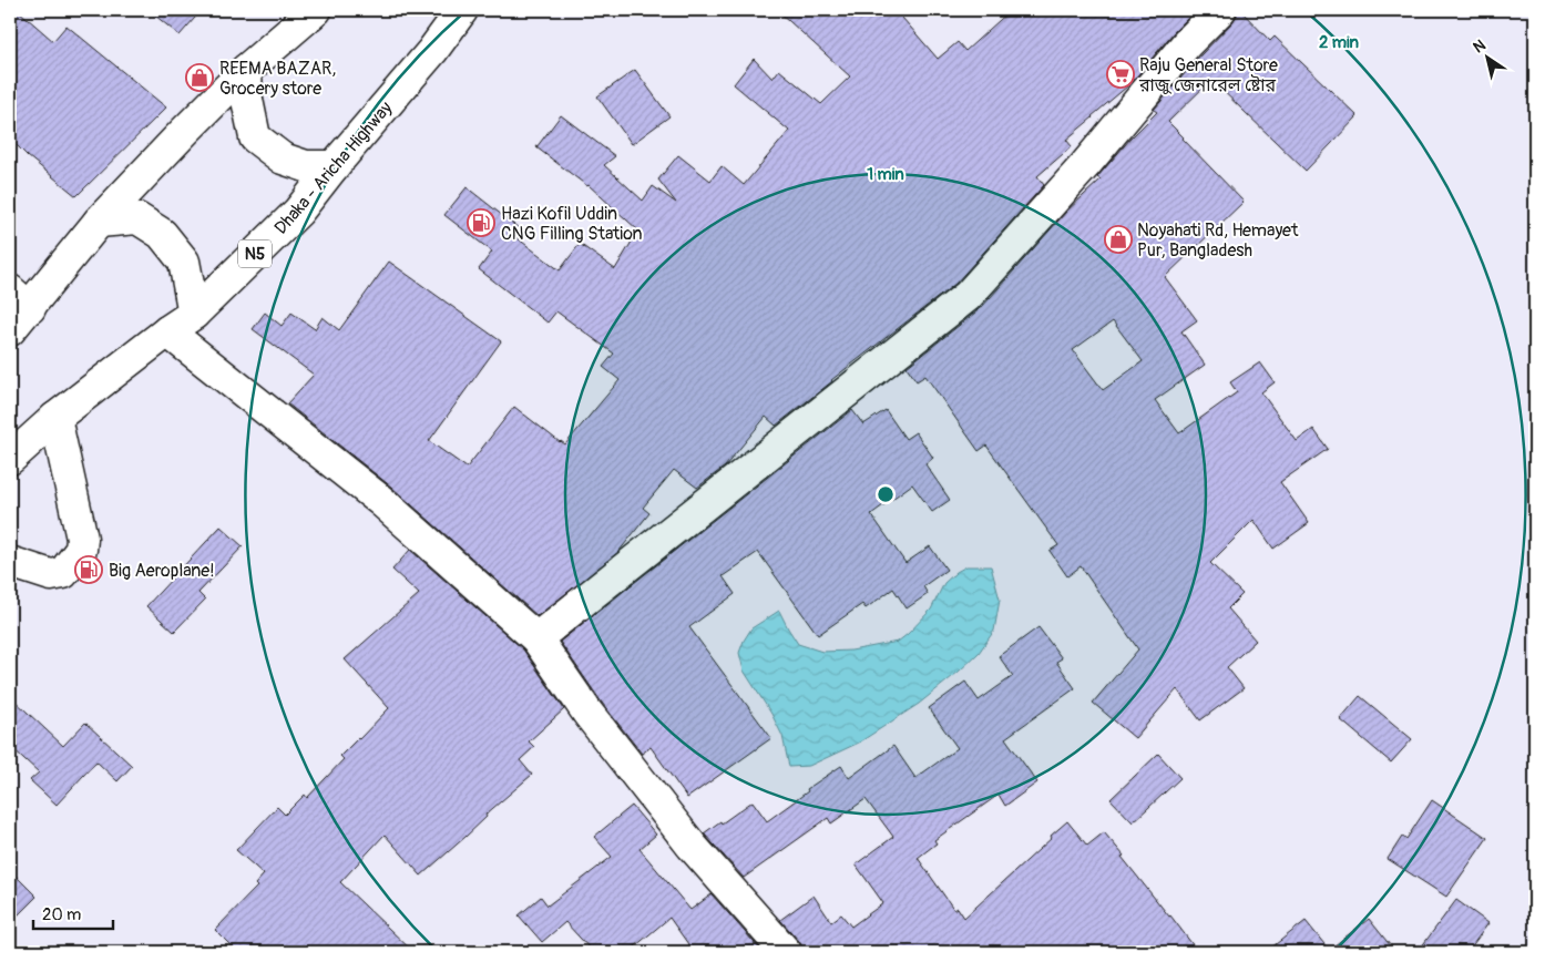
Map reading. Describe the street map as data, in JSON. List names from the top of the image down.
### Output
{
  "streets": {
    "main road": ["Dhaka - Aricha Highway", "N5"]
  },
  "places": {
    "supermarket": ["Raju General Store রাজু জেনারেল ষ্টোর"],
    "shop": ["REEMA BAZAR, Grocery store", "Noyahati Rd, Hemayet Pur, Bangladesh"],
    "fuel station": ["Hazi Kofil Uddin CNG Filling Station", "Big Aeroplane!"]
  },
  "scale_bar": "20 m",
  "north": "top left",
  "rings": ["2 min", "1 min"]
}
